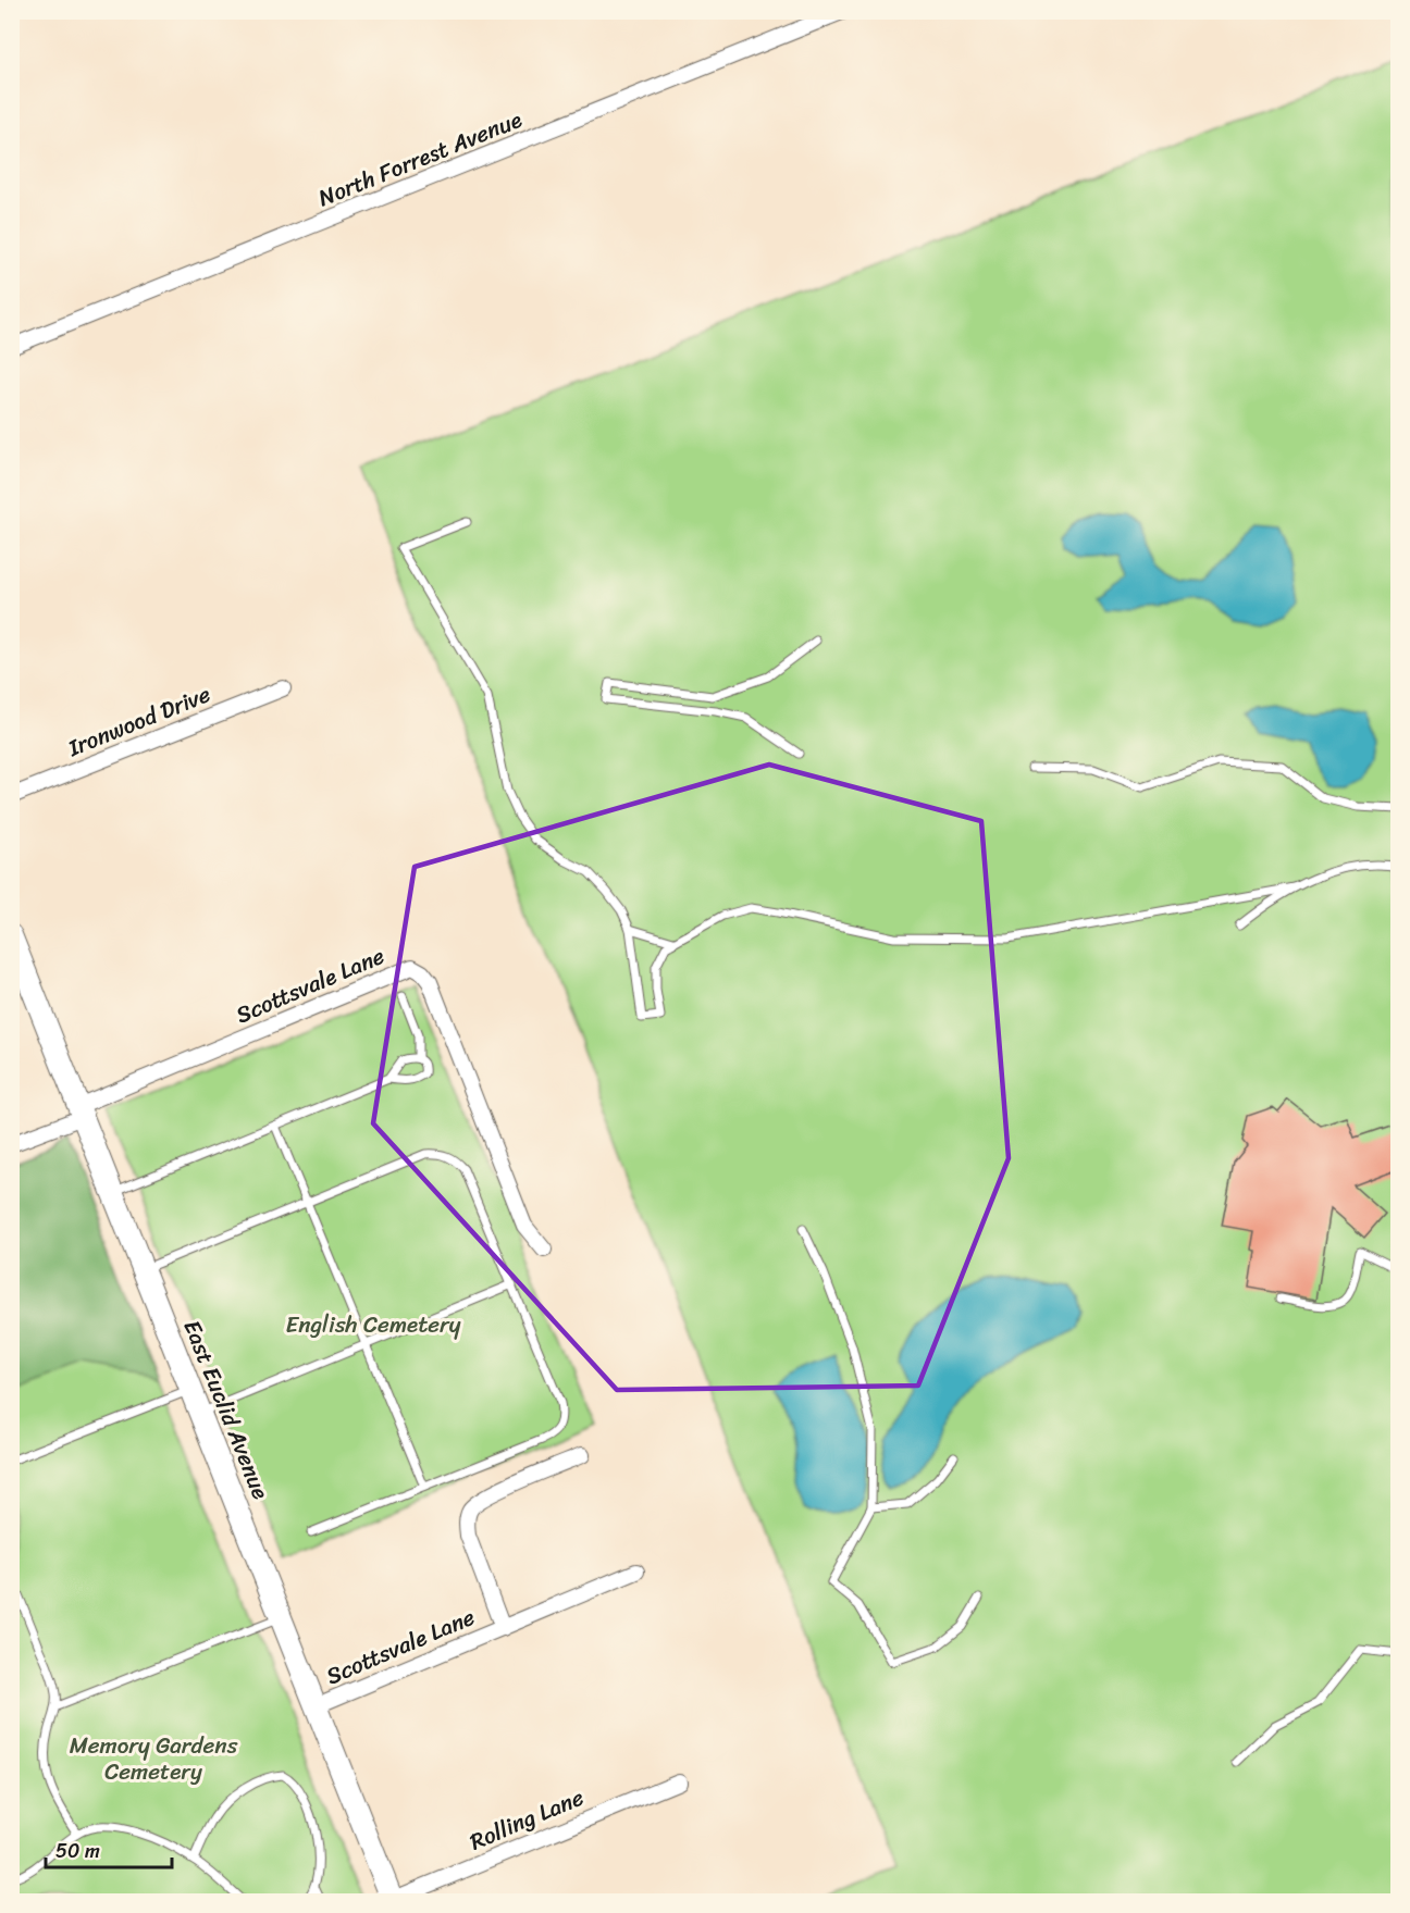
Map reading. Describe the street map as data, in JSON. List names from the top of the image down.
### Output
{
  "streets": {
    "main road": ["East Euclid Avenue"],
    "street": [
      "North Forrest Avenue",
      "Ironwood Drive",
      "Scottsvale Lane",
      "Rolling Lane"
    ]
  },
  "crossings": [
    ["Scottsvale Lane", "East Euclid Avenue"],
    ["East Euclid Avenue", "Rolling Lane"]
  ],
  "parks": ["English Cemetery", "Memory Gardens Cemetery"],
  "scale_bar": "50 m"
}
